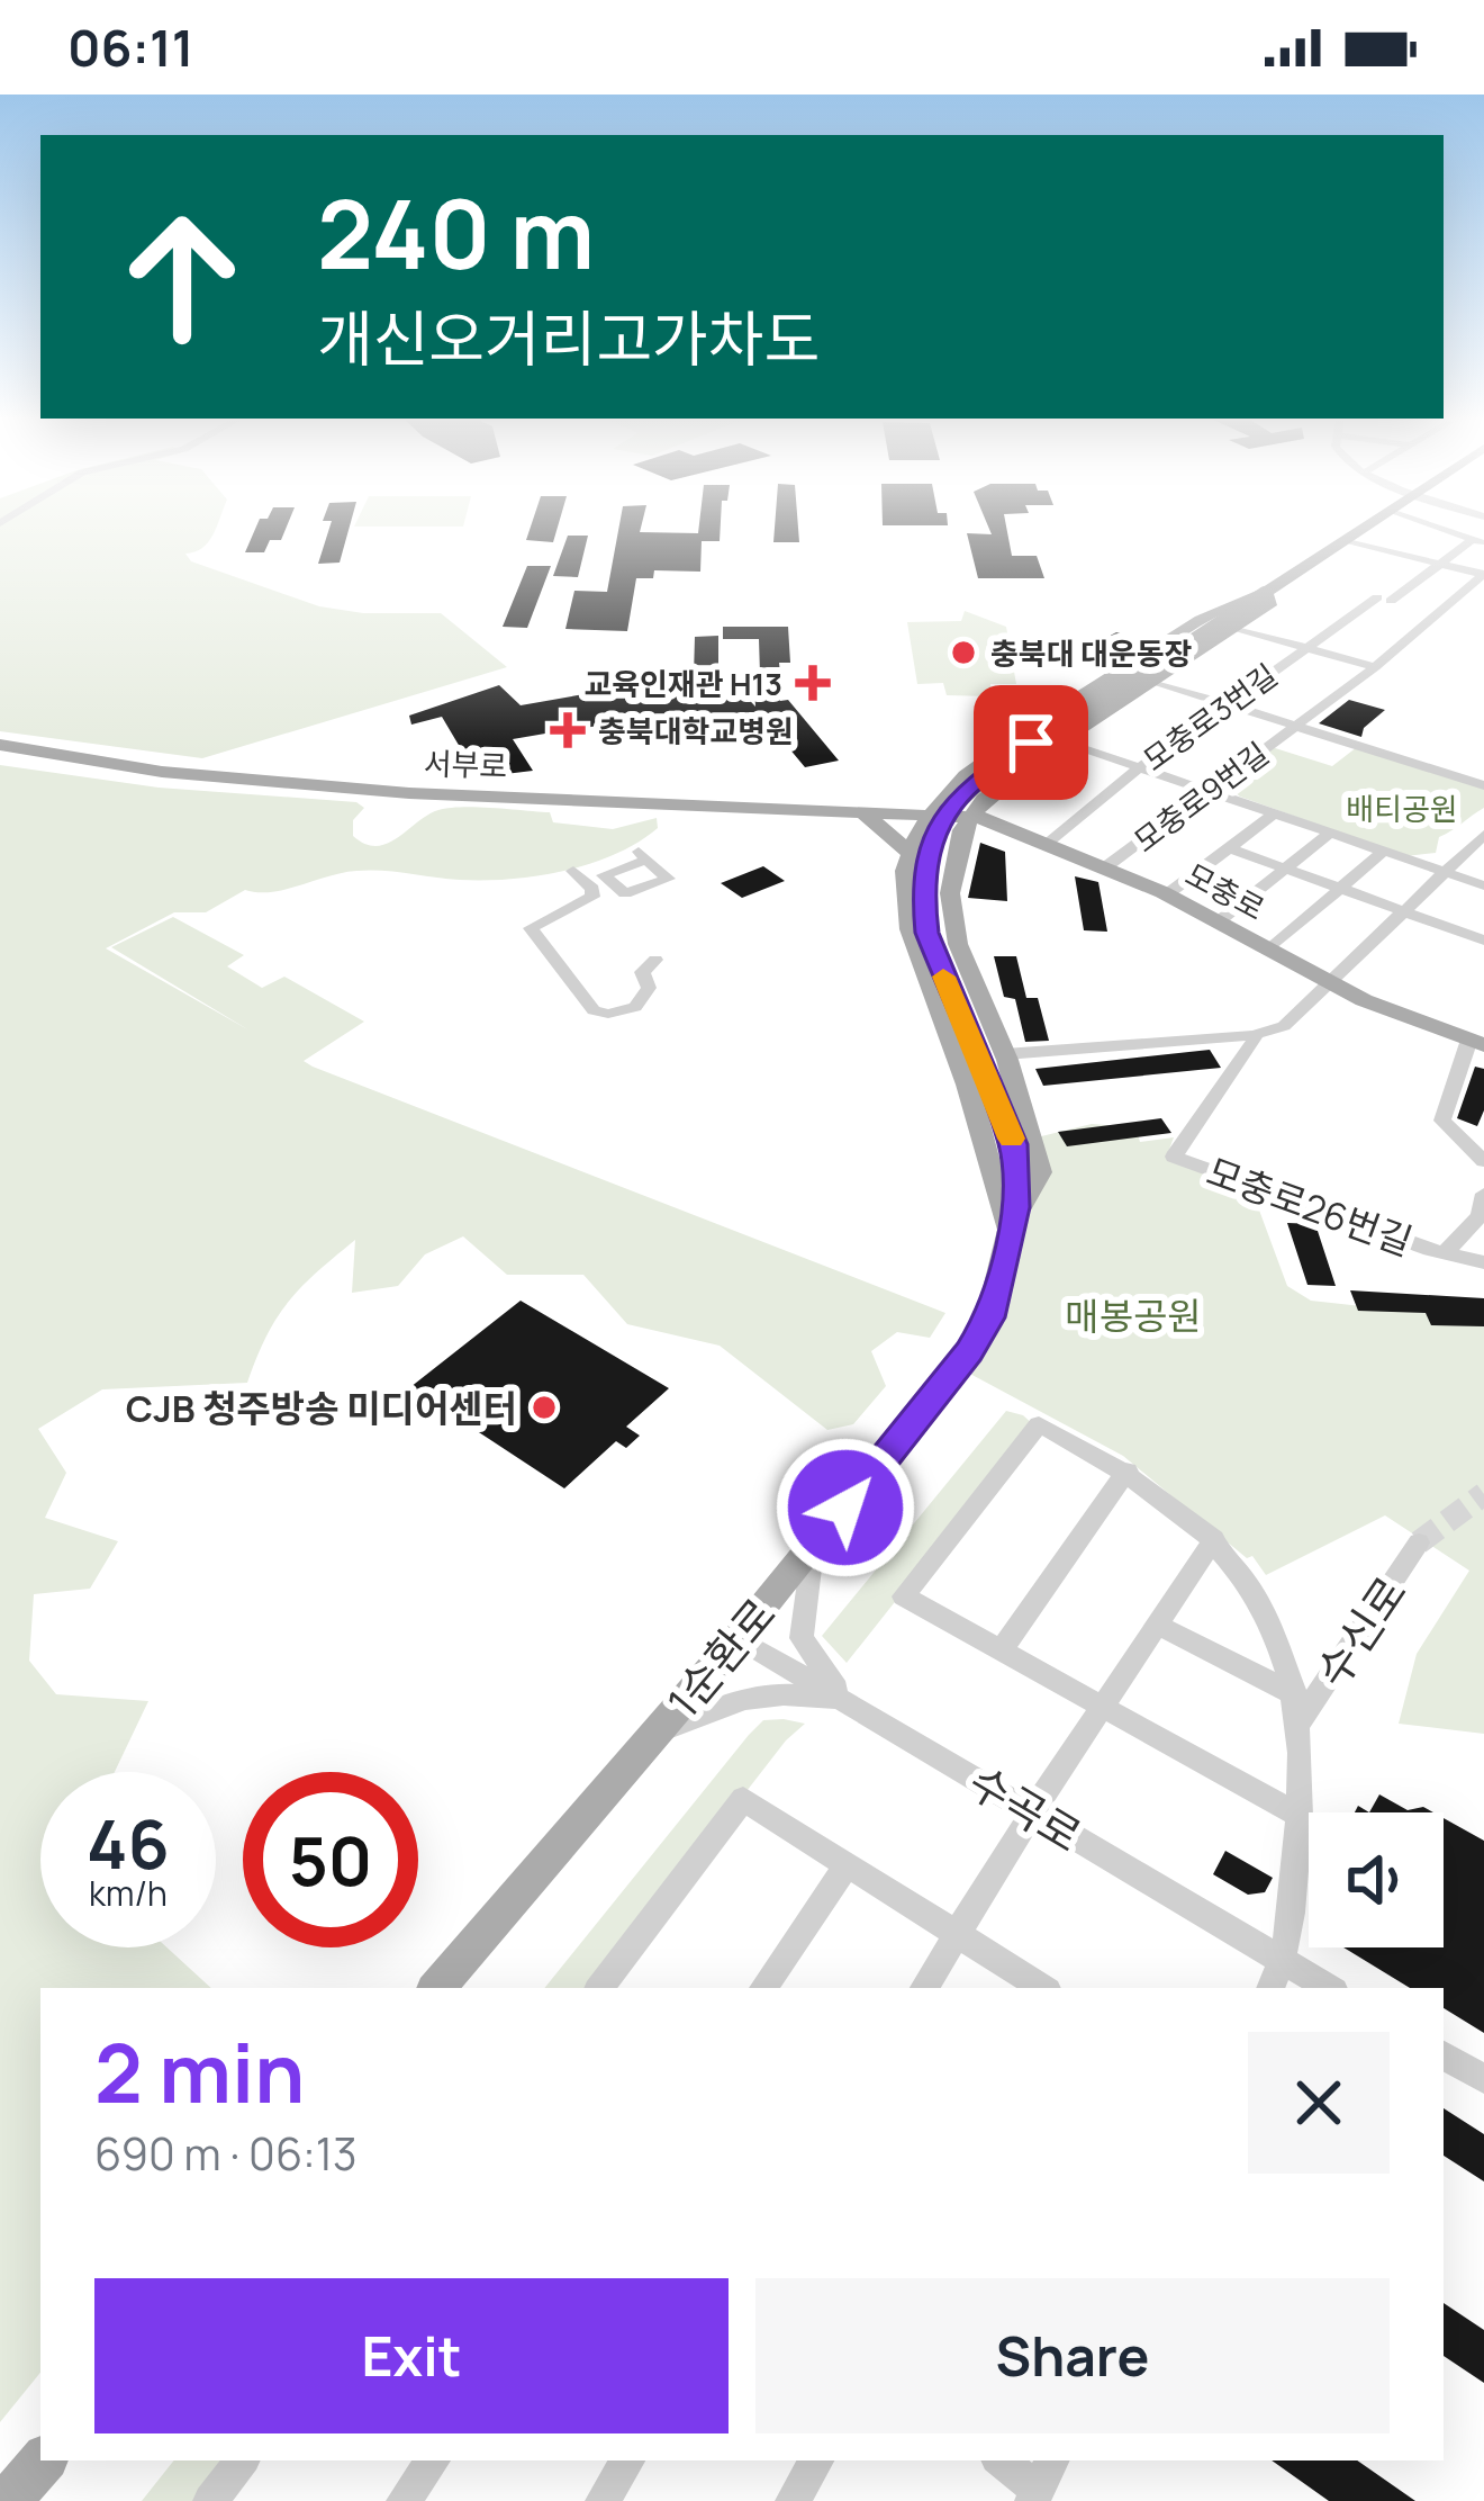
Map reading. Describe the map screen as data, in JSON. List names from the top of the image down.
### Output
{
  "streets": {
    "main road": ["서부로", "모충로", "1순환로"],
    "street": [
      "모충로3번길",
      "모충로9번길",
      "모충로26번길",
      "수신로",
      "수곡로"
    ]
  },
  "crossings": [
    ["모충로3번길", "모충로"],
    ["서부로", "모충로"],
    ["모충로9번길", "모충로"],
    ["모충로", "모충로26번길"],
    ["1순환로", "수곡로"]
  ],
  "parks": ["배티공원", "매봉공원"],
  "places": {
    "other": ["충북대 대운동장", "CJB 청주방송 미디어센터"],
    "health": ["교육인재관 H13", "충북대학교병원"]
  },
  "page": {
    "status": "06:11",
    "turn": ["240 m", "개신오거리고가차도"],
    "speed": "46 km/h",
    "limit": "50",
    "heading": ["2 min", "690 m · 06:13"],
    "buttons": ["Exit", "Share"]
  }
}
